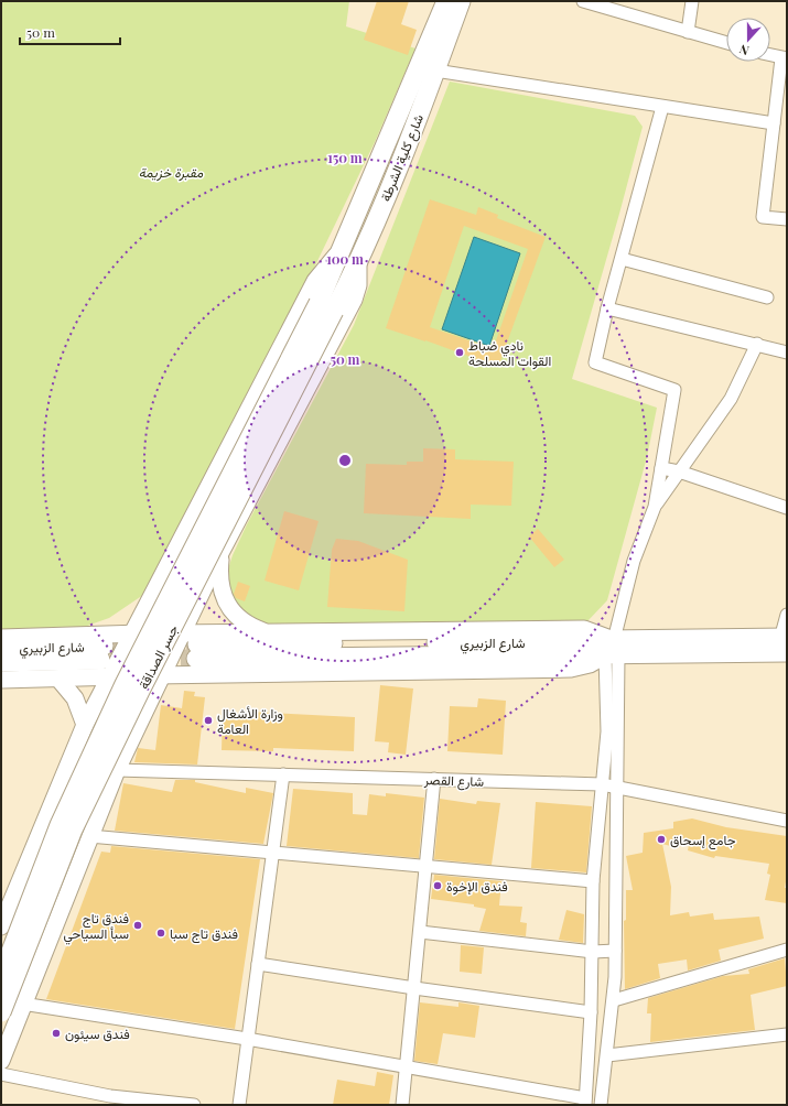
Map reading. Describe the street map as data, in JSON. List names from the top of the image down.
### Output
{
  "streets": {
    "main road": ["شارع كلية الشرطة", "شارع الزبيري", "جسر الصداقة"],
    "street": ["شارع القصر"]
  },
  "crossings": [
    ["شارع كلية الشرطة", "جسر الصداقة"]
  ],
  "parks": ["مقبرة خزيمة"],
  "places": [
    "نادي ضباط القوات المسلحة",
    "وزارة الأشغال العامة",
    "جامع إسحاق",
    "فندق الإخوة",
    "فندق تاج سبأ السياحي",
    "فندق تاج سبا",
    "فندق سيئون"
  ],
  "scale_bar": "50 m",
  "north": "bottom",
  "rings": ["150 m", "100 m", "50 m"]
}
